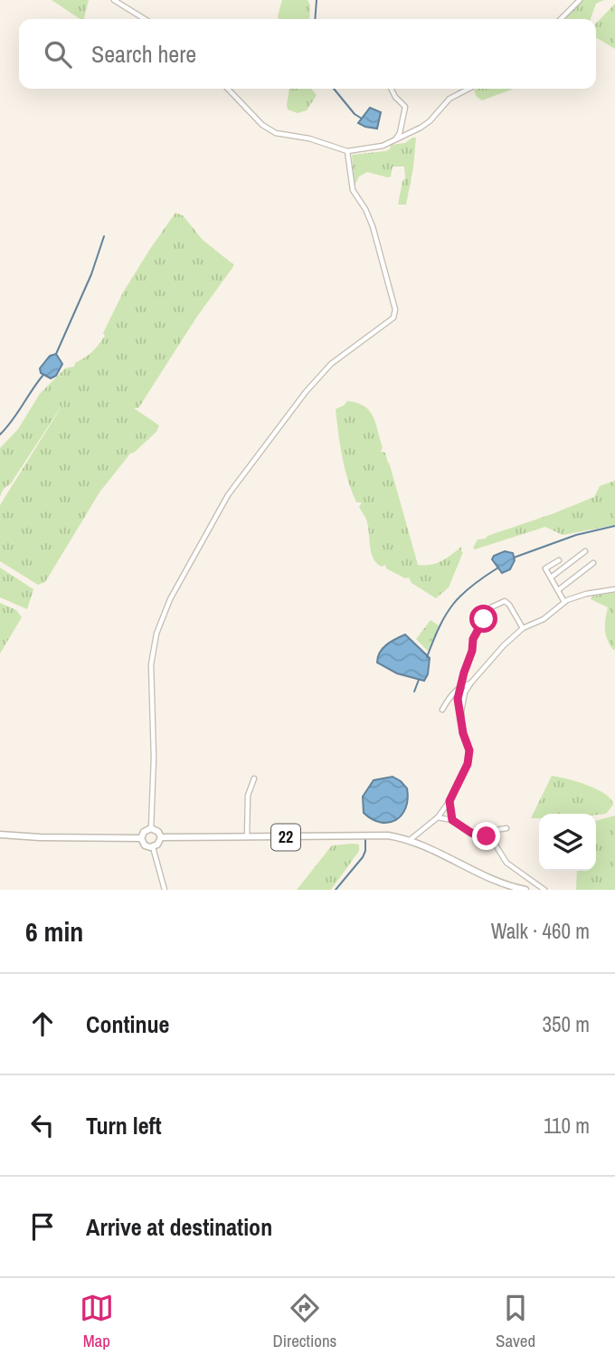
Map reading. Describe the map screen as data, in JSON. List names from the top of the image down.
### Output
{
  "streets": {
    "main road": ["22"]
  },
  "page": {
    "search": "Search here",
    "heading": ["6 min", "Walk · 460 m"],
    "list": [
      ["Continue", "350 m"],
      ["Turn left", "110 m"],
      "Arrive at destination"
    ],
    "nav": ["Map", "Directions", "Saved"]
  }
}
